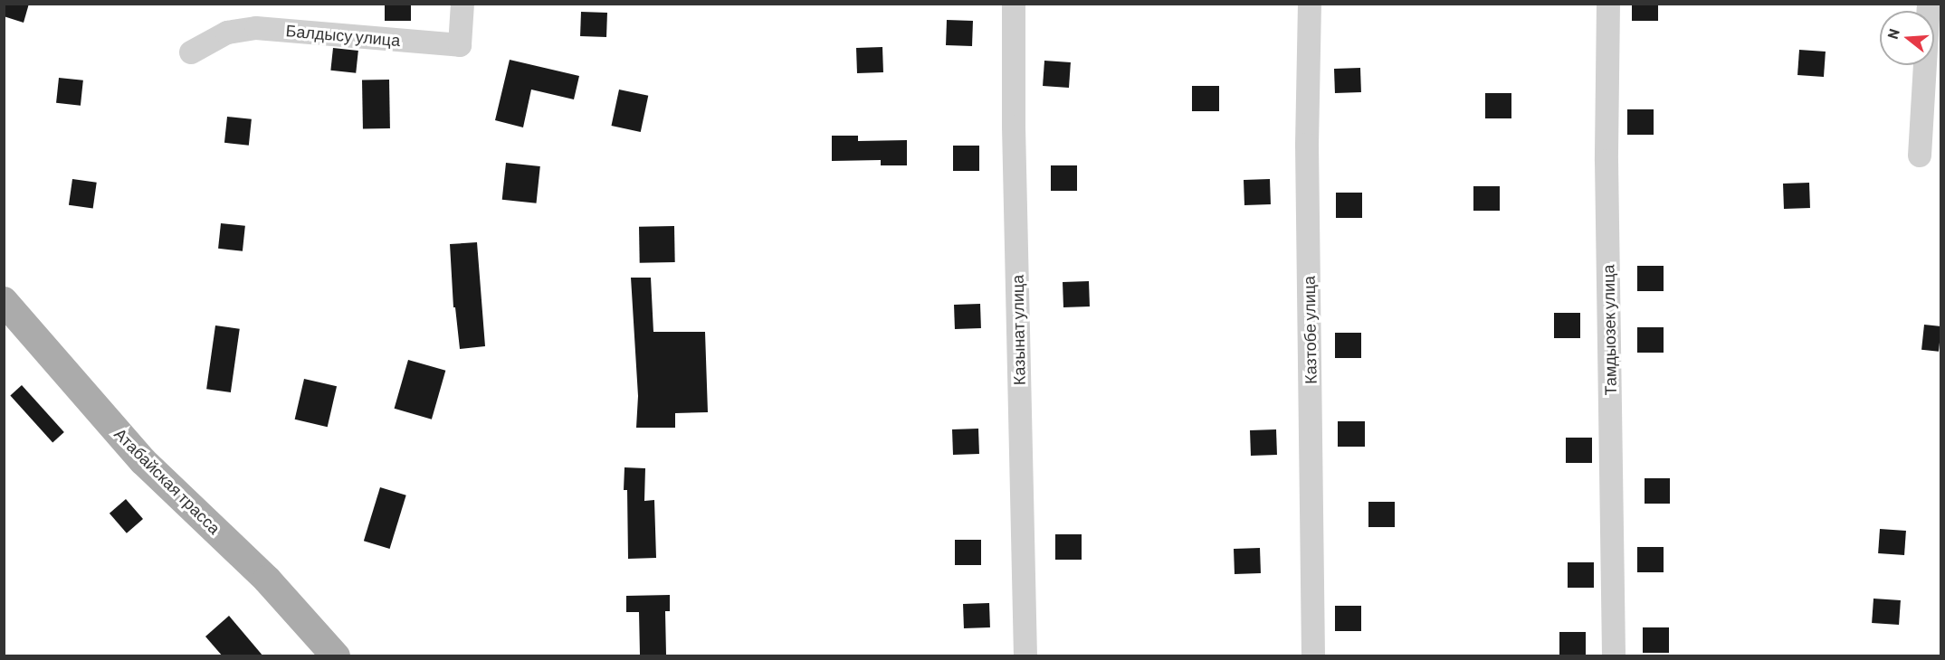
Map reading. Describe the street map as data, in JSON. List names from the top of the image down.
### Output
{
  "streets": {
    "main road": ["Атабайская трасса"],
    "street": [
      "Балдысу улица",
      "Казынат улица",
      "Казтобе улица",
      "Тамдыозек улица"
    ]
  },
  "north": "left"
}
